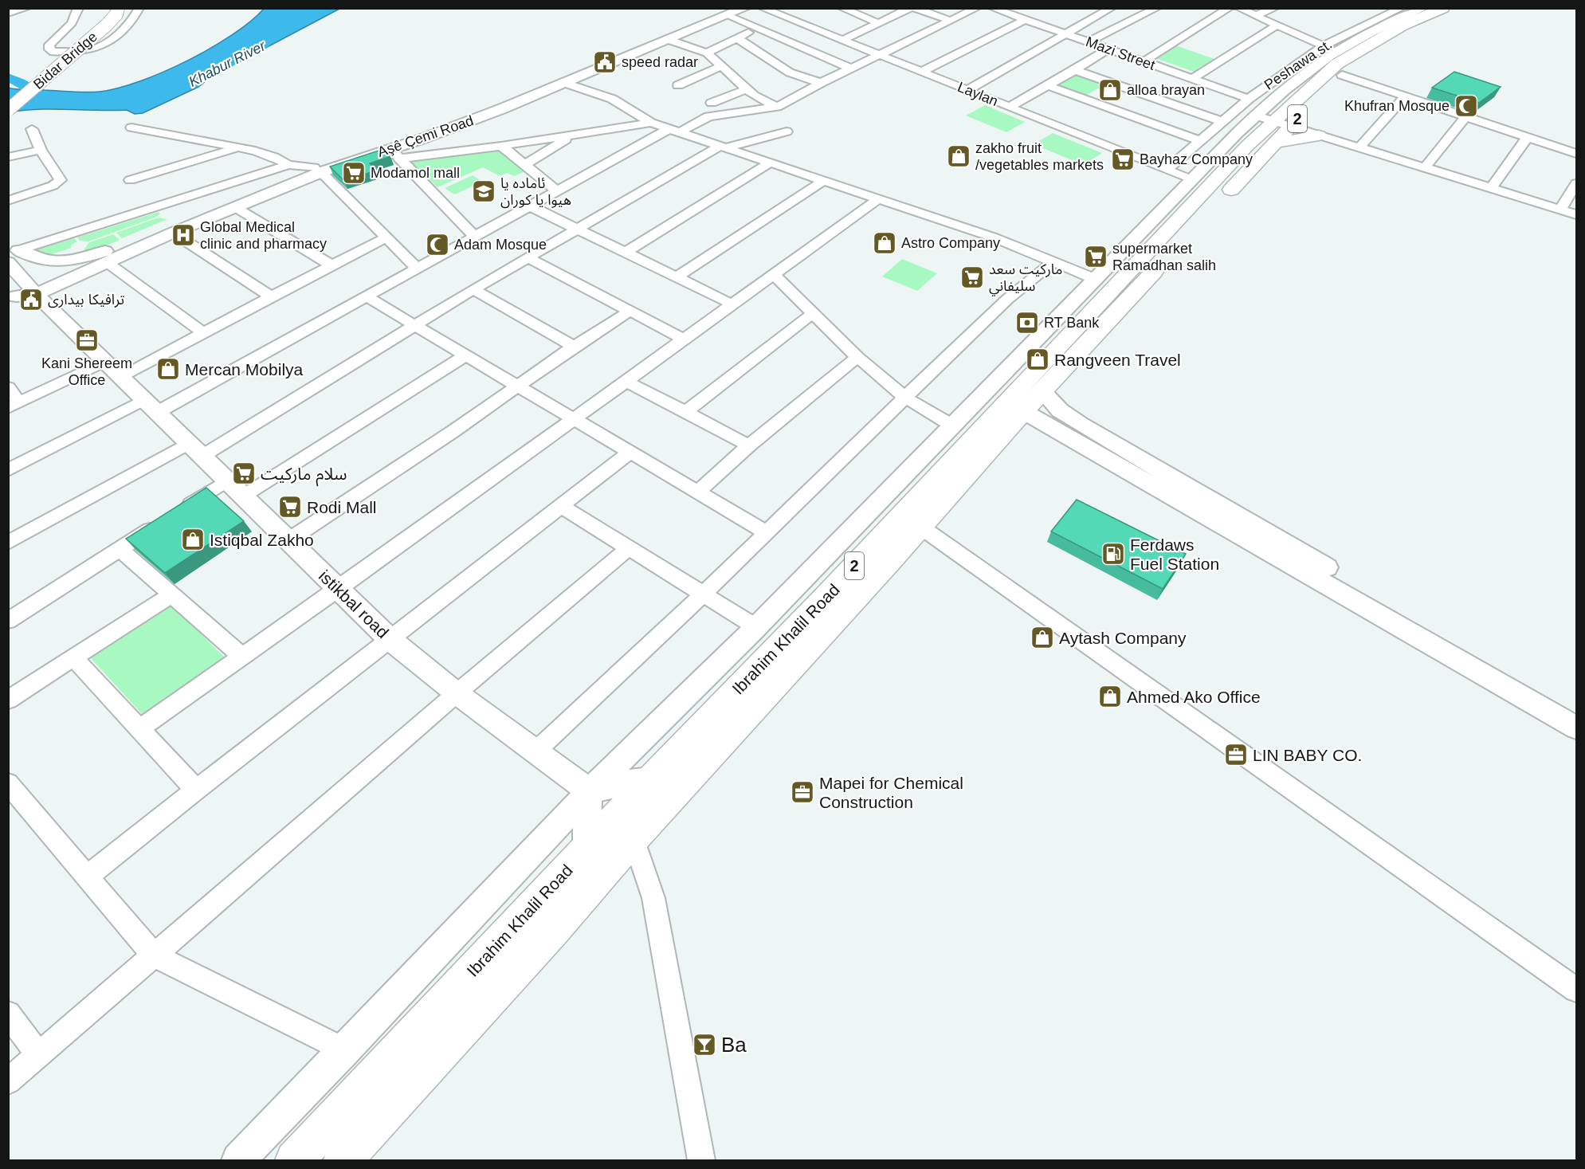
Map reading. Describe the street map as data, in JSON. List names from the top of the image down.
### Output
{
  "streets": {
    "highway": ["2", "Ibrahim Khalil Road"],
    "main road": ["Bidar Bridge", "Aşê Çemi Road", "istikbal road"],
    "street": ["Mazi Street", "Peshawa st.", "Laylan"]
  },
  "crossings": [
    ["Mazi Street", "Peshawa st."],
    ["Peshawa st.", "Laylan"],
    ["Peshawa st.", "Ibrahim Khalil Road"],
    ["Laylan", "Ibrahim Khalil Road"],
    ["Aşê Çemi Road", "istikbal road"]
  ],
  "water": ["Khabur River"],
  "places": {
    "public building": ["speed radar", "ترافيكا بيدارى"],
    "shop": [
      "alloa brayan",
      "zakho fruit /vegetables markets",
      "Astro Company",
      "Rangveen Travel",
      "Mercan Mobilya",
      "Istiqbal Zakho",
      "Aytash Company",
      "Ahmed Ako Office"
    ],
    "mosque": ["Khufran Mosque", "Adam Mosque"],
    "supermarket": [
      "Bayhaz Company",
      "Modamol mall",
      "supermarket Ramadhan salih",
      "ماركيت سعد سليفاني",
      "سلام ماركيت",
      "Rodi Mall"
    ],
    "school or university": ["ئاماده یا هیوا یا کوران"],
    "hospital": ["Global Medical clinic and pharmacy"],
    "bank": ["RT Bank"],
    "office": ["Kani Shereem Office", "LIN BABY CO.", "Mapei for Chemical Construction"],
    "fuel station": ["Ferdaws Fuel Station"],
    "bar": ["Ba"]
  }
}
